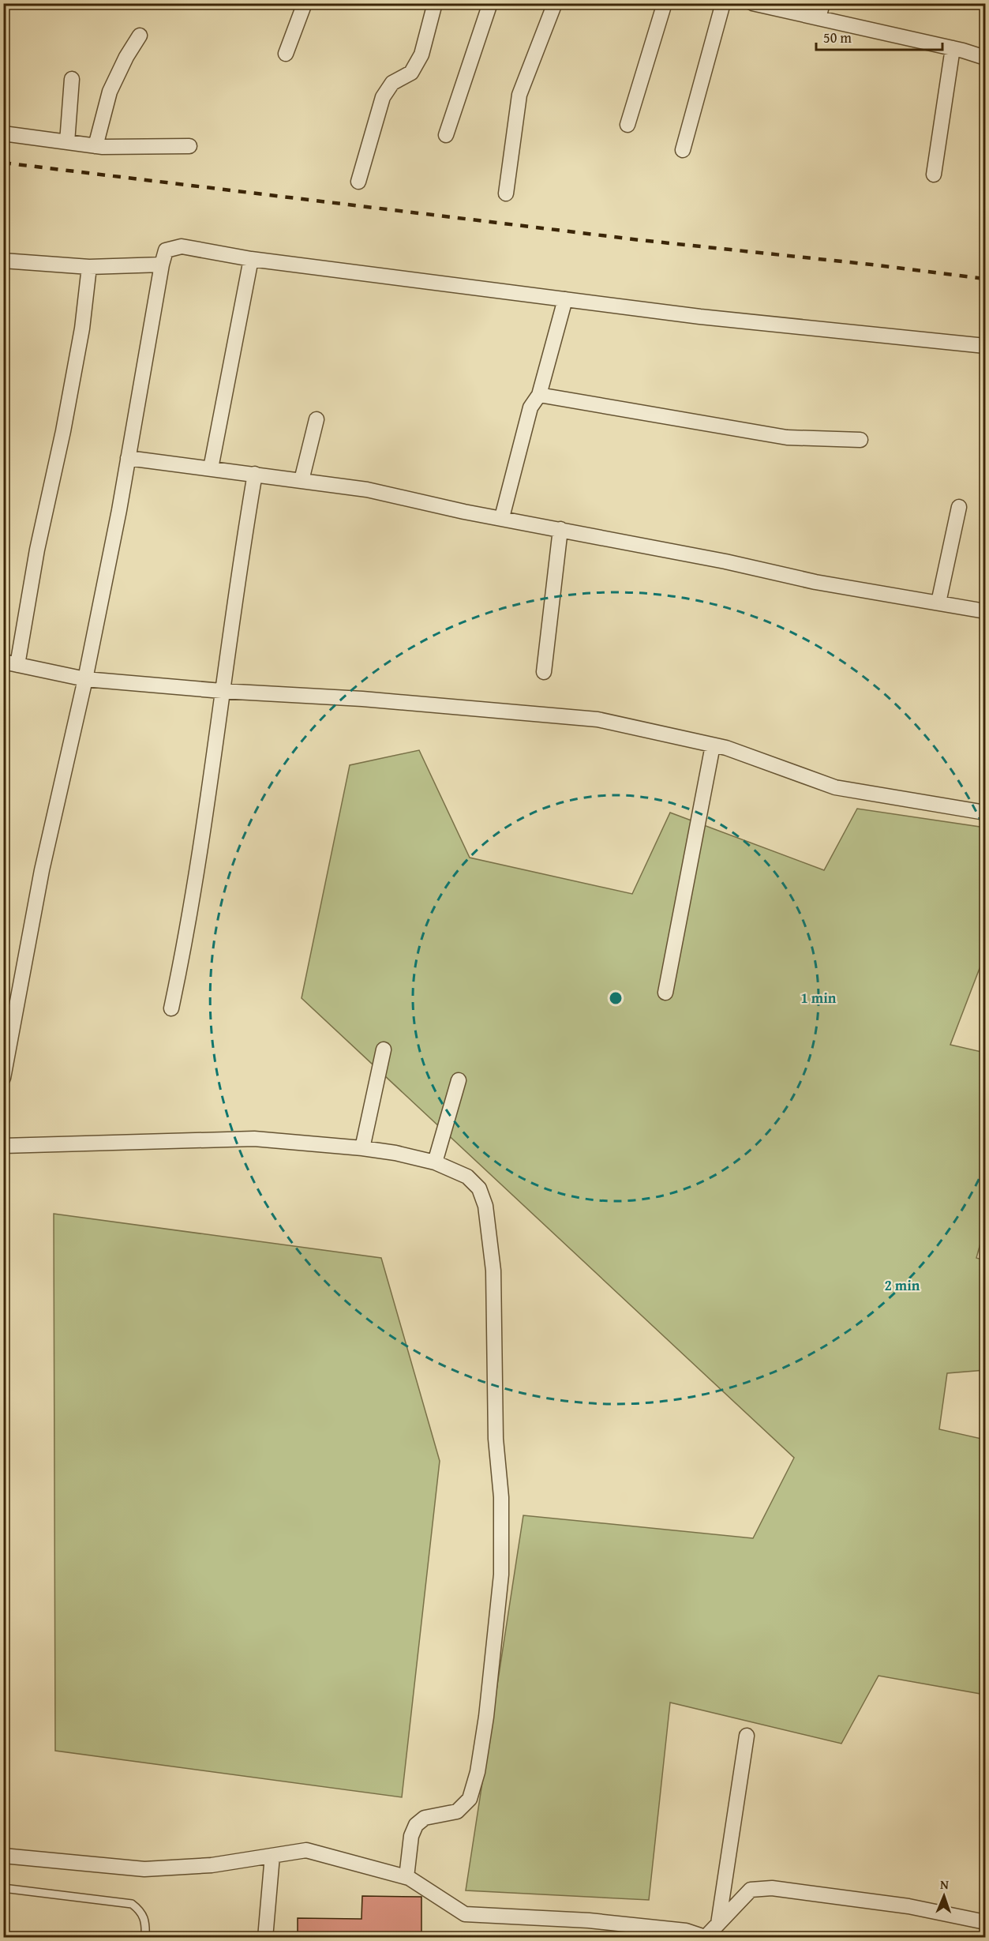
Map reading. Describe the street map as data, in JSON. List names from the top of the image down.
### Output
{
  "scale_bar": "50 m",
  "north": "top",
  "rings": ["1 min", "2 min"]
}
